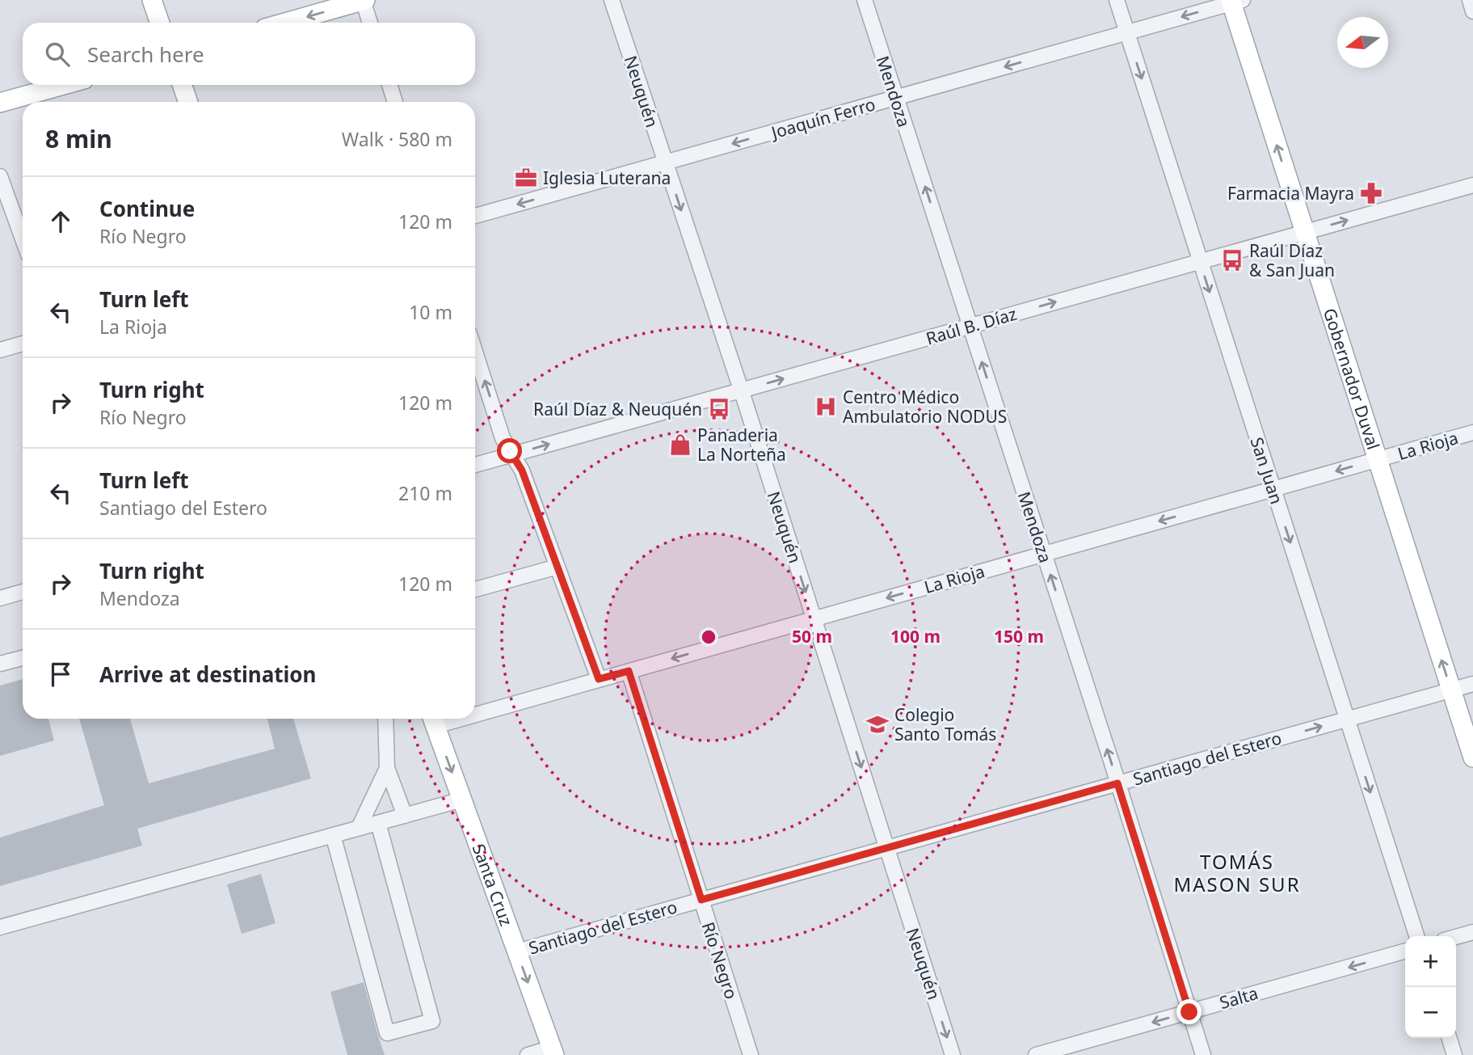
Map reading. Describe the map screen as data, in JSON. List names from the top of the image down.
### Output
{
  "streets": {
    "main road": ["Gobernador Duval", "Santa Cruz"],
    "street": [
      "Neuquén",
      "Mendoza",
      "Joaquín Ferro",
      "Raúl B. Díaz",
      "La Rioja",
      "San Juan",
      "Santiago del Estero",
      "Río Negro",
      "Salta"
    ]
  },
  "crossings": [
    ["Neuquén", "Joaquín Ferro"],
    ["Neuquén", "Raúl B. Díaz"],
    ["Neuquén", "La Rioja"],
    ["Neuquén", "Santiago del Estero"],
    ["Mendoza", "Joaquín Ferro"],
    ["Mendoza", "Raúl B. Díaz"],
    ["Mendoza", "La Rioja"],
    ["Mendoza", "Santiago del Estero"],
    ["Mendoza", "Salta"],
    ["Joaquín Ferro", "Gobernador Duval"],
    ["Joaquín Ferro", "San Juan"],
    ["Raúl B. Díaz", "Gobernador Duval"],
    ["Raúl B. Díaz", "San Juan"],
    ["Gobernador Duval", "La Rioja"],
    ["Gobernador Duval", "Santiago del Estero"],
    ["La Rioja", "San Juan"],
    ["La Rioja", "Río Negro"],
    ["San Juan", "Santiago del Estero"],
    ["Santiago del Estero", "Santa Cruz"],
    ["Santiago del Estero", "Río Negro"]
  ],
  "one_way": [
    "Neuquén",
    "Mendoza",
    "Joaquín Ferro",
    "Raúl B. Díaz",
    "Gobernador Duval",
    "La Rioja",
    "San Juan",
    "Santa Cruz",
    "Salta"
  ],
  "districts": ["TOMÁS MASON SUR"],
  "places": {
    "office": ["Iglesia Luterana"],
    "pharmacy": ["Farmacia Mayra"],
    "bus stop": ["Raúl Díaz & San Juan", "Raúl Díaz & Neuquén"],
    "hospital": ["Centro Médico Ambulatorio NODUS"],
    "shop": ["Panaderia La Norteña"],
    "school or university": ["Colegio Santo Tomás"]
  },
  "north": "left",
  "page": {
    "search": "Search here",
    "heading": ["8 min", "Walk · 580 m"],
    "list": [
      ["Continue", "Río Negro", "120 m"],
      ["Turn left", "La Rioja", "10 m"],
      ["Turn right", "Río Negro", "120 m"],
      ["Turn left", "Santiago del Estero", "210 m"],
      ["Turn right", "Mendoza", "120 m"],
      "Arrive at destination"
    ],
    "map_buttons": ["+", "−"]
  },
  "rings": ["50 m", "100 m", "150 m"]
}
